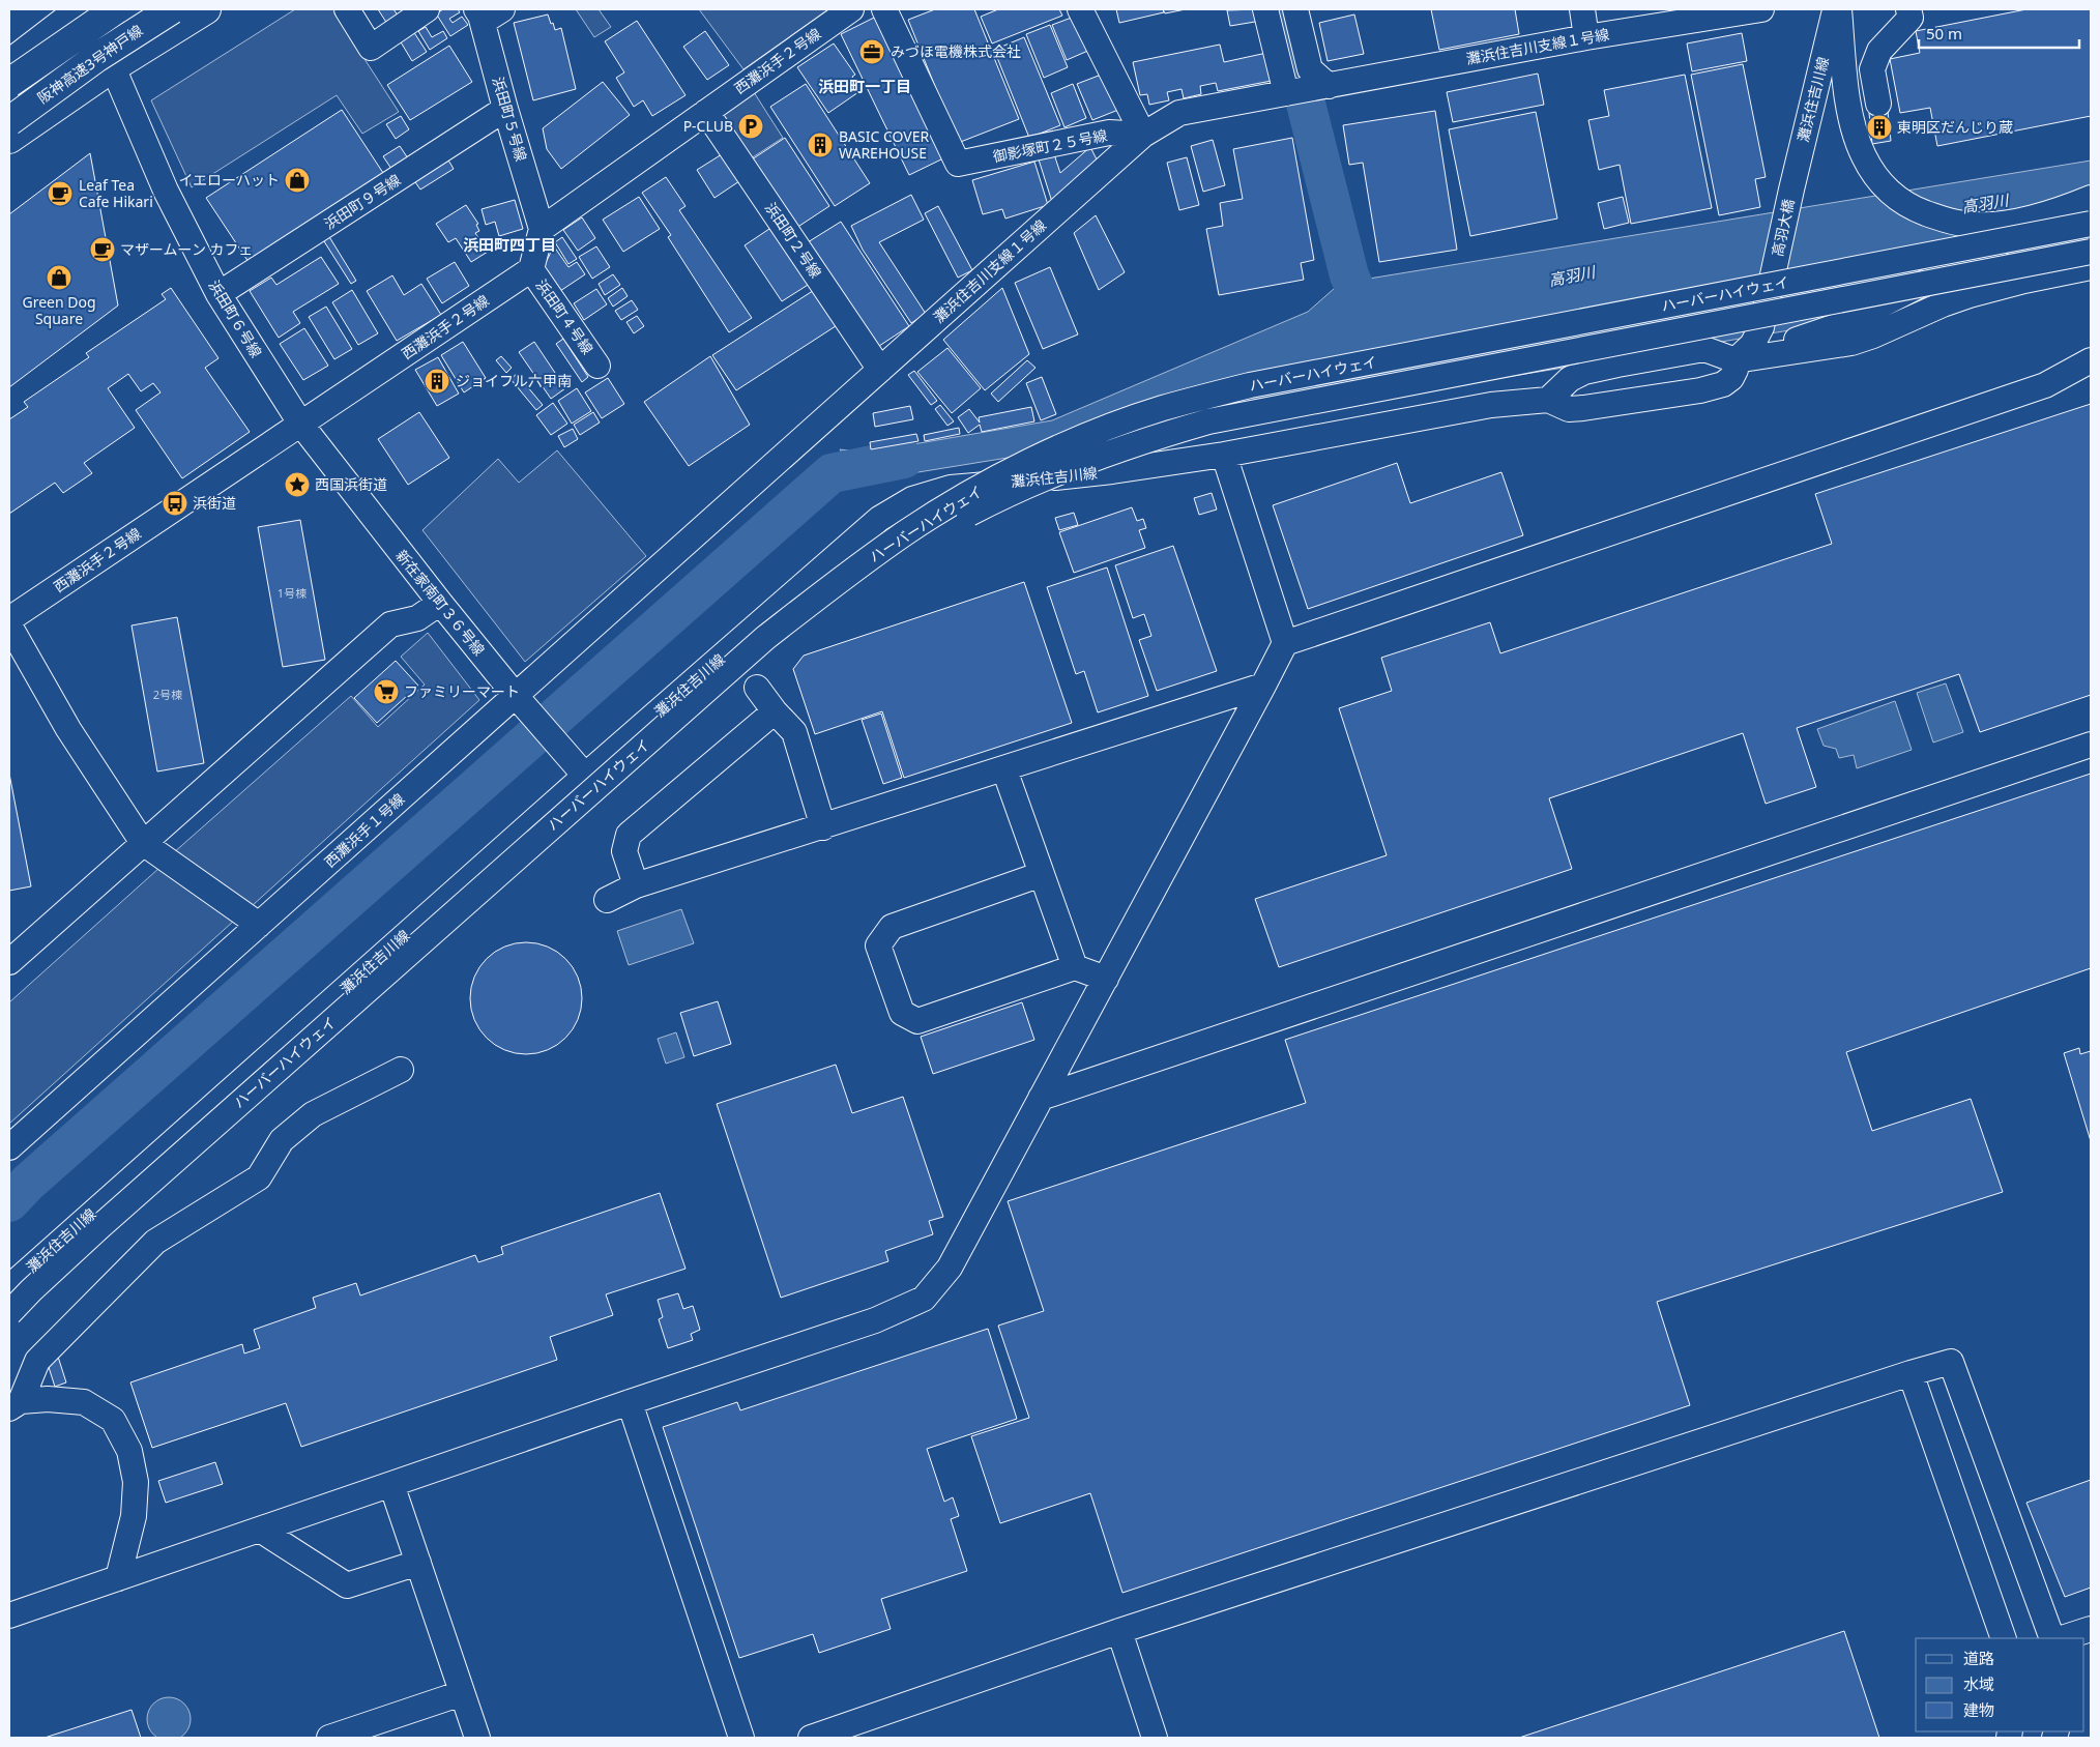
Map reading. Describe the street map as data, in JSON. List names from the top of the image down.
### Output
{
  "streets": {
    "highway": ["阪神高速3号神戸線"],
    "street": [
      "灘浜住吉川支線１号線",
      "西灘浜手２号線",
      "灘浜住吉川線",
      "浜田町５号線",
      "御影塚町２５号線",
      "浜田町９号線",
      "高羽大橋",
      "浜田町２号線",
      "ハーバーハイウェイ",
      "浜田町４号線",
      "浜田町６号線",
      "新在家南町３６号線",
      "西灘浜手１号線"
    ]
  },
  "crossings": [
    ["灘浜住吉川支線１号線", "御影塚町２５号線"],
    ["灘浜住吉川支線１号線", "浜田町２号線"],
    ["灘浜住吉川支線１号線", "西灘浜手１号線"],
    ["西灘浜手２号線", "浜田町５号線"],
    ["西灘浜手２号線", "浜田町２号線"],
    ["西灘浜手２号線", "浜田町４号線"],
    ["西灘浜手２号線", "浜田町６号線"],
    ["西灘浜手２号線", "新在家南町３６号線"],
    ["灘浜住吉川線", "高羽大橋"],
    ["灘浜住吉川線", "新在家南町３６号線"],
    ["浜田町５号線", "浜田町９号線"],
    ["浜田町９号線", "浜田町６号線"],
    ["浜田町６号線", "新在家南町３６号線"],
    ["新在家南町３６号線", "西灘浜手１号線"]
  ],
  "districts": ["浜田町一丁目", "浜田町四丁目"],
  "water": ["高羽川"],
  "places": {
    "office": ["みづほ電機株式会社"],
    "parking": ["P-CLUB"],
    "building": ["東明区だんじり蔵", "BASIC COVER WAREHOUSE", "ジョイフル六甲南"],
    "shop": ["イエローハット", "Green Dog Square"],
    "cafe": ["Leaf Tea Cafe Hikari", "マザームーン カフェ"],
    "place": ["西国浜街道"],
    "bus stop": ["浜街道"],
    "supermarket": ["ファミリーマート"]
  },
  "house_numbers": ["1号棟", "2号棟"],
  "legend": ["道路", "水域", "建物"],
  "scale_bar": "50 m"
}
